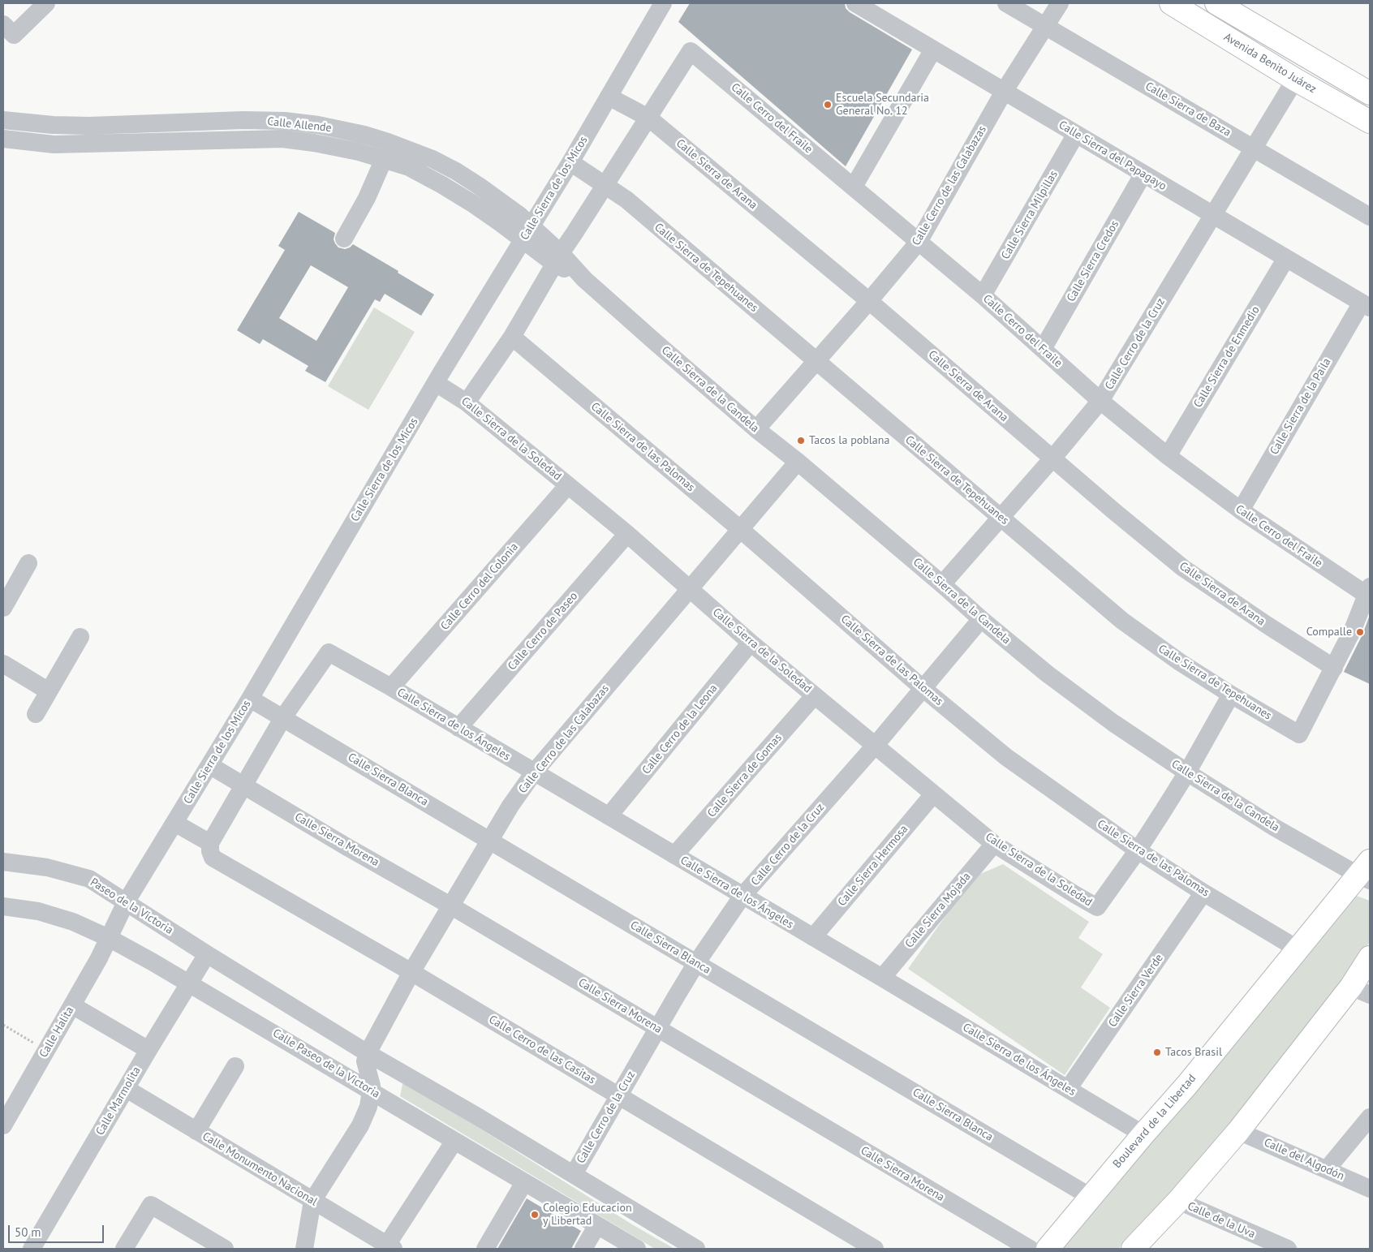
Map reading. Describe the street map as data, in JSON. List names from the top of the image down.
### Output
{
  "streets": {
    "main road": ["Avenida Benito Juárez", "Boulevard de la Libertad"],
    "street": [
      "Calle Sierra de Baza",
      "Calle Cerro del Fraile",
      "Calle Allende",
      "Calle Sierra del Papagayo",
      "Calle Sierra de Arana",
      "Calle Cerro de las Calabazas",
      "Calle Sierra de los Micos",
      "Calle Sierra Milpillas",
      "Calle Sierra Credos",
      "Calle Sierra de Tepehuanes",
      "Calle Cerro de la Cruz",
      "Calle Sierra de Enmedio",
      "Calle Sierra de la Candela",
      "Calle Sierra de la Paila",
      "Calle Sierra de la Soledad",
      "Calle Sierra de las Palomas",
      "Calle Cerro del Colonia",
      "Calle Cerro de Paseo",
      "Calle Sierra de los Ángeles",
      "Calle Cerro de la Leona",
      "Calle Sierra de Gomas",
      "Calle Sierra Blanca",
      "Calle Sierra Morena",
      "Calle Sierra Hermosa",
      "Paseo de la Victoria",
      "Calle Sierra Mojada",
      "Calle Sierra Verde",
      "Calle Halita",
      "Calle Cerro de las Casitas",
      "Calle Paseo de la Victoria",
      "Calle Marmolita",
      "Calle del Algodón",
      "Calle Monumento Nacional",
      "Calle de la Uva"
    ]
  },
  "crossings": [
    ["Avenida Benito Juárez", "Calle Cerro de la Cruz"],
    ["Calle Sierra de Baza", "Calle Cerro de las Calabazas"],
    ["Calle Sierra de Baza", "Calle Cerro de la Cruz"],
    ["Calle Cerro del Fraile", "Calle Sierra de Arana"],
    ["Calle Cerro del Fraile", "Calle Cerro de las Calabazas"],
    ["Calle Cerro del Fraile", "Calle Sierra Milpillas"],
    ["Calle Cerro del Fraile", "Calle Sierra Credos"],
    ["Calle Cerro del Fraile", "Calle Cerro de la Cruz"],
    ["Calle Cerro del Fraile", "Calle Sierra de Enmedio"],
    ["Calle Cerro del Fraile", "Calle Sierra de la Paila"],
    ["Calle Allende", "Calle Sierra de los Micos"],
    ["Calle Allende", "Calle Sierra de la Candela"],
    ["Calle Sierra del Papagayo", "Calle Cerro de las Calabazas"],
    ["Calle Sierra del Papagayo", "Calle Sierra Milpillas"],
    ["Calle Sierra del Papagayo", "Calle Sierra Credos"],
    ["Calle Sierra del Papagayo", "Calle Cerro de la Cruz"],
    ["Calle Sierra del Papagayo", "Calle Sierra de Enmedio"],
    ["Calle Sierra del Papagayo", "Calle Sierra de la Paila"],
    ["Calle Sierra de Arana", "Calle Cerro de las Calabazas"],
    ["Calle Sierra de Arana", "Calle Sierra de los Micos"],
    ["Calle Sierra de Arana", "Calle Sierra de Tepehuanes"],
    ["Calle Sierra de Arana", "Calle Cerro de la Cruz"],
    ["Calle Cerro de las Calabazas", "Calle Sierra de Tepehuanes"],
    ["Calle Cerro de las Calabazas", "Calle Sierra de la Candela"],
    ["Calle Cerro de las Calabazas", "Calle Sierra de la Soledad"],
    ["Calle Cerro de las Calabazas", "Calle Sierra de las Palomas"],
    ["Calle Cerro de las Calabazas", "Calle Sierra de los Ángeles"],
    ["Calle Cerro de las Calabazas", "Calle Sierra Blanca"],
    ["Calle Cerro de las Calabazas", "Calle Sierra Morena"],
    ["Calle Cerro de las Calabazas", "Calle Cerro de las Casitas"],
    ["Calle Sierra de los Micos", "Calle Sierra de Tepehuanes"],
    ["Calle Sierra de los Micos", "Calle Sierra de la Soledad"],
    ["Calle Sierra de los Micos", "Calle Sierra Blanca"],
    ["Calle Sierra de los Micos", "Calle Sierra Morena"],
    ["Calle Sierra de los Micos", "Paseo de la Victoria"],
    ["Calle Sierra de los Micos", "Calle Halita"],
    ["Calle Sierra de los Micos", "Calle Cerro de las Casitas"],
    ["Calle Sierra de los Micos", "Calle Paseo de la Victoria"],
    ["Calle Sierra de Tepehuanes", "Calle Cerro de la Cruz"],
    ["Calle Cerro de la Cruz", "Calle Sierra de la Candela"],
    ["Calle Cerro de la Cruz", "Calle Sierra de la Soledad"],
    ["Calle Cerro de la Cruz", "Calle Sierra de las Palomas"],
    ["Calle Cerro de la Cruz", "Calle Sierra de los Ángeles"],
    ["Calle Cerro de la Cruz", "Calle Sierra Blanca"],
    ["Calle Cerro de la Cruz", "Calle Sierra Morena"],
    ["Calle Cerro de la Cruz", "Calle Cerro de las Casitas"],
    ["Calle Sierra de la Candela", "Boulevard de la Libertad"],
    ["Calle Sierra de la Soledad", "Calle Sierra de las Palomas"],
    ["Calle Sierra de la Soledad", "Calle Cerro del Colonia"],
    ["Calle Sierra de la Soledad", "Calle Cerro de Paseo"],
    ["Calle Sierra de la Soledad", "Calle Cerro de la Leona"],
    ["Calle Sierra de la Soledad", "Calle Sierra de Gomas"],
    ["Calle Sierra de la Soledad", "Calle Sierra Hermosa"],
    ["Calle Sierra de la Soledad", "Calle Sierra Mojada"],
    ["Calle Sierra de las Palomas", "Calle Sierra Verde"],
    ["Calle Sierra de las Palomas", "Boulevard de la Libertad"],
    ["Calle Cerro del Colonia", "Calle Sierra de los Ángeles"],
    ["Calle Cerro de Paseo", "Calle Sierra de los Ángeles"],
    ["Calle Sierra de los Ángeles", "Calle Cerro de la Leona"],
    ["Calle Sierra de los Ángeles", "Calle Sierra de Gomas"],
    ["Calle Sierra de los Ángeles", "Calle Sierra Blanca"],
    ["Calle Sierra de los Ángeles", "Calle Sierra Hermosa"],
    ["Calle Sierra de los Ángeles", "Calle Sierra Mojada"],
    ["Calle Sierra de los Ángeles", "Calle Sierra Verde"],
    ["Calle Sierra de los Ángeles", "Boulevard de la Libertad"],
    ["Calle Sierra Blanca", "Boulevard de la Libertad"],
    ["Paseo de la Victoria", "Calle Marmolita"],
    ["Calle Halita", "Calle Paseo de la Victoria"],
    ["Calle Paseo de la Victoria", "Calle Marmolita"],
    ["Calle Marmolita", "Calle Monumento Nacional"]
  ],
  "places": [
    "Escuela Secundaria General No. 12",
    "Tacos la poblana",
    "Compalle",
    "Tacos Brasil",
    "Colegio Educacion y Libertad"
  ],
  "scale_bar": "50 m"
}
